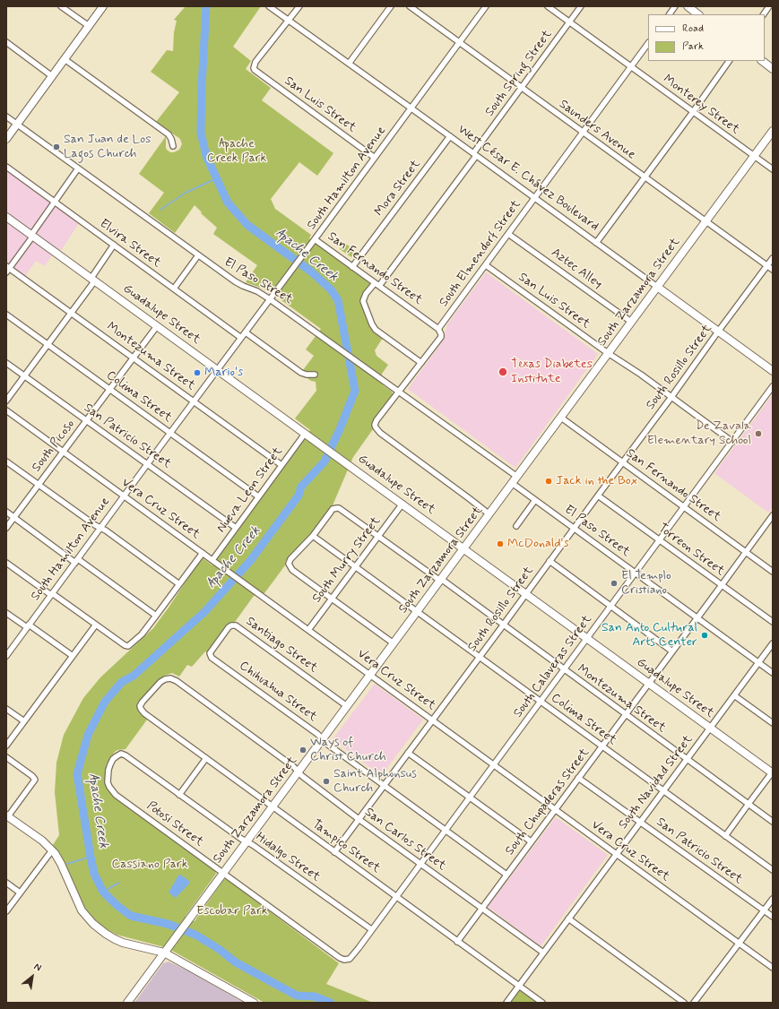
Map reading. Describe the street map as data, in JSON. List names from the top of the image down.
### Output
{
  "streets": {
    "main road": ["West César E. Chávez Boulevard", "South Zarzamora Street", "Guadalupe Street"],
    "street": [
      "South Spring Street",
      "San Luis Street",
      "Monterey Street",
      "Saunders Avenue",
      "South Hamilton Avenue",
      "Mora Street",
      "Elvira Street",
      "South Elmendorf Street",
      "San Fernando Street",
      "Aztec Alley",
      "El Paso Street",
      "Montezuma Street",
      "South Rosillo Street",
      "Colima Street",
      "San Patricio Street",
      "South Picoso",
      "Nueva Leon Street",
      "Vera Cruz Street",
      "Torreon Street",
      "South Murry Street",
      "Santiago Street",
      "South Calaveras Street",
      "Chihuahua Street",
      "South Navidad Street",
      "South Chupaderas Street",
      "Potosi Street",
      "San Carlos Street",
      "Tampico Street",
      "Hidalgo Street"
    ]
  },
  "crossings": [
    ["South Spring Street", "Monterey Street"],
    ["South Spring Street", "Saunders Avenue"],
    ["South Spring Street", "West César E. Chávez Boulevard"],
    ["South Spring Street", "South Elmendorf Street"],
    ["South Spring Street", "San Fernando Street"],
    ["San Luis Street", "South Hamilton Avenue"],
    ["San Luis Street", "West César E. Chávez Boulevard"],
    ["San Luis Street", "South Elmendorf Street"],
    ["San Luis Street", "South Zarzamora Street"],
    ["San Luis Street", "South Rosillo Street"],
    ["San Luis Street", "South Calaveras Street"],
    ["Monterey Street", "South Elmendorf Street"],
    ["Monterey Street", "South Zarzamora Street"],
    ["Saunders Avenue", "South Hamilton Avenue"],
    ["Saunders Avenue", "South Elmendorf Street"],
    ["Saunders Avenue", "South Zarzamora Street"],
    ["Saunders Avenue", "South Rosillo Street"],
    ["South Hamilton Avenue", "West César E. Chávez Boulevard"],
    ["South Hamilton Avenue", "Elvira Street"],
    ["South Hamilton Avenue", "San Fernando Street"],
    ["South Hamilton Avenue", "El Paso Street"],
    ["South Hamilton Avenue", "Guadalupe Street"],
    ["South Hamilton Avenue", "Montezuma Street"],
    ["South Hamilton Avenue", "Colima Street"],
    ["South Hamilton Avenue", "San Patricio Street"],
    ["South Hamilton Avenue", "Vera Cruz Street"],
    ["West César E. Chávez Boulevard", "Mora Street"],
    ["West César E. Chávez Boulevard", "South Elmendorf Street"],
    ["West César E. Chávez Boulevard", "South Zarzamora Street"],
    ["West César E. Chávez Boulevard", "South Rosillo Street"],
    ["Mora Street", "San Fernando Street"],
    ["South Elmendorf Street", "San Fernando Street"],
    ["South Elmendorf Street", "Aztec Alley"],
    ["South Elmendorf Street", "El Paso Street"],
    ["South Elmendorf Street", "South Zarzamora Street"],
    ["San Fernando Street", "South Zarzamora Street"],
    ["San Fernando Street", "South Rosillo Street"],
    ["San Fernando Street", "South Calaveras Street"],
    ["San Fernando Street", "South Chupaderas Street"],
    ["Aztec Alley", "South Zarzamora Street"],
    ["El Paso Street", "South Zarzamora Street"],
    ["El Paso Street", "South Rosillo Street"],
    ["El Paso Street", "South Calaveras Street"],
    ["El Paso Street", "South Navidad Street"],
    ["El Paso Street", "South Chupaderas Street"],
    ["South Zarzamora Street", "Guadalupe Street"],
    ["South Zarzamora Street", "Montezuma Street"],
    ["South Zarzamora Street", "Colima Street"],
    ["South Zarzamora Street", "Vera Cruz Street"],
    ["South Zarzamora Street", "Santiago Street"],
    ["South Zarzamora Street", "Chihuahua Street"],
    ["South Zarzamora Street", "Potosi Street"],
    ["South Zarzamora Street", "San Carlos Street"],
    ["South Zarzamora Street", "Tampico Street"],
    ["South Zarzamora Street", "Hidalgo Street"],
    ["Guadalupe Street", "South Rosillo Street"],
    ["Guadalupe Street", "South Picoso"],
    ["Guadalupe Street", "Nueva Leon Street"],
    ["Guadalupe Street", "South Murry Street"],
    ["Guadalupe Street", "South Calaveras Street"],
    ["Guadalupe Street", "South Navidad Street"],
    ["Guadalupe Street", "South Chupaderas Street"],
    ["Montezuma Street", "South Rosillo Street"],
    ["Montezuma Street", "Colima Street"],
    ["Montezuma Street", "South Picoso"],
    ["Montezuma Street", "Nueva Leon Street"],
    ["Montezuma Street", "South Murry Street"],
    ["Montezuma Street", "South Calaveras Street"],
    ["Montezuma Street", "South Navidad Street"],
    ["Montezuma Street", "South Chupaderas Street"],
    ["South Rosillo Street", "Colima Street"],
    ["South Rosillo Street", "Vera Cruz Street"],
    ["South Rosillo Street", "Torreon Street"],
    ["South Rosillo Street", "Chihuahua Street"],
    ["South Rosillo Street", "San Carlos Street"],
    ["South Rosillo Street", "Tampico Street"],
    ["Colima Street", "South Picoso"],
    ["Colima Street", "Nueva Leon Street"],
    ["Colima Street", "South Murry Street"],
    ["Colima Street", "South Calaveras Street"],
    ["Colima Street", "South Navidad Street"],
    ["Colima Street", "South Chupaderas Street"],
    ["San Patricio Street", "South Picoso"],
    ["San Patricio Street", "Nueva Leon Street"],
    ["San Patricio Street", "South Navidad Street"],
    ["San Patricio Street", "South Chupaderas Street"],
    ["South Picoso", "Vera Cruz Street"],
    ["Nueva Leon Street", "Vera Cruz Street"],
    ["Vera Cruz Street", "South Murry Street"],
    ["Vera Cruz Street", "South Calaveras Street"],
    ["Vera Cruz Street", "South Navidad Street"],
    ["Vera Cruz Street", "South Chupaderas Street"],
    ["Torreon Street", "South Calaveras Street"],
    ["Torreon Street", "South Chupaderas Street"],
    ["Santiago Street", "Chihuahua Street"],
    ["South Calaveras Street", "Chihuahua Street"],
    ["South Calaveras Street", "Potosi Street"],
    ["South Calaveras Street", "San Carlos Street"],
    ["South Calaveras Street", "Tampico Street"],
    ["South Calaveras Street", "Hidalgo Street"],
    ["Chihuahua Street", "South Chupaderas Street"],
    ["South Navidad Street", "San Carlos Street"],
    ["South Navidad Street", "Tampico Street"],
    ["South Chupaderas Street", "San Carlos Street"],
    ["South Chupaderas Street", "Tampico Street"],
    ["Potosi Street", "Hidalgo Street"],
    ["San Carlos Street", "Tampico Street"]
  ],
  "water": ["Apache Creek"],
  "parks": ["Apache Creek Park", "Cassiano Park", "Escobar Park"],
  "places": [
    "San Juan de Los Lagos Church",
    "Texas Diabetes Institute",
    "Mario's",
    "De Zavala Elementary School",
    "Jack in the Box",
    "McDonald's",
    "El Templo Cristiano",
    "San Anto Cultural Arts Center",
    "Ways of Christ Church",
    "Saint Alphonsus Church"
  ],
  "legend": ["Road", "Park"],
  "north": "top right"
}
